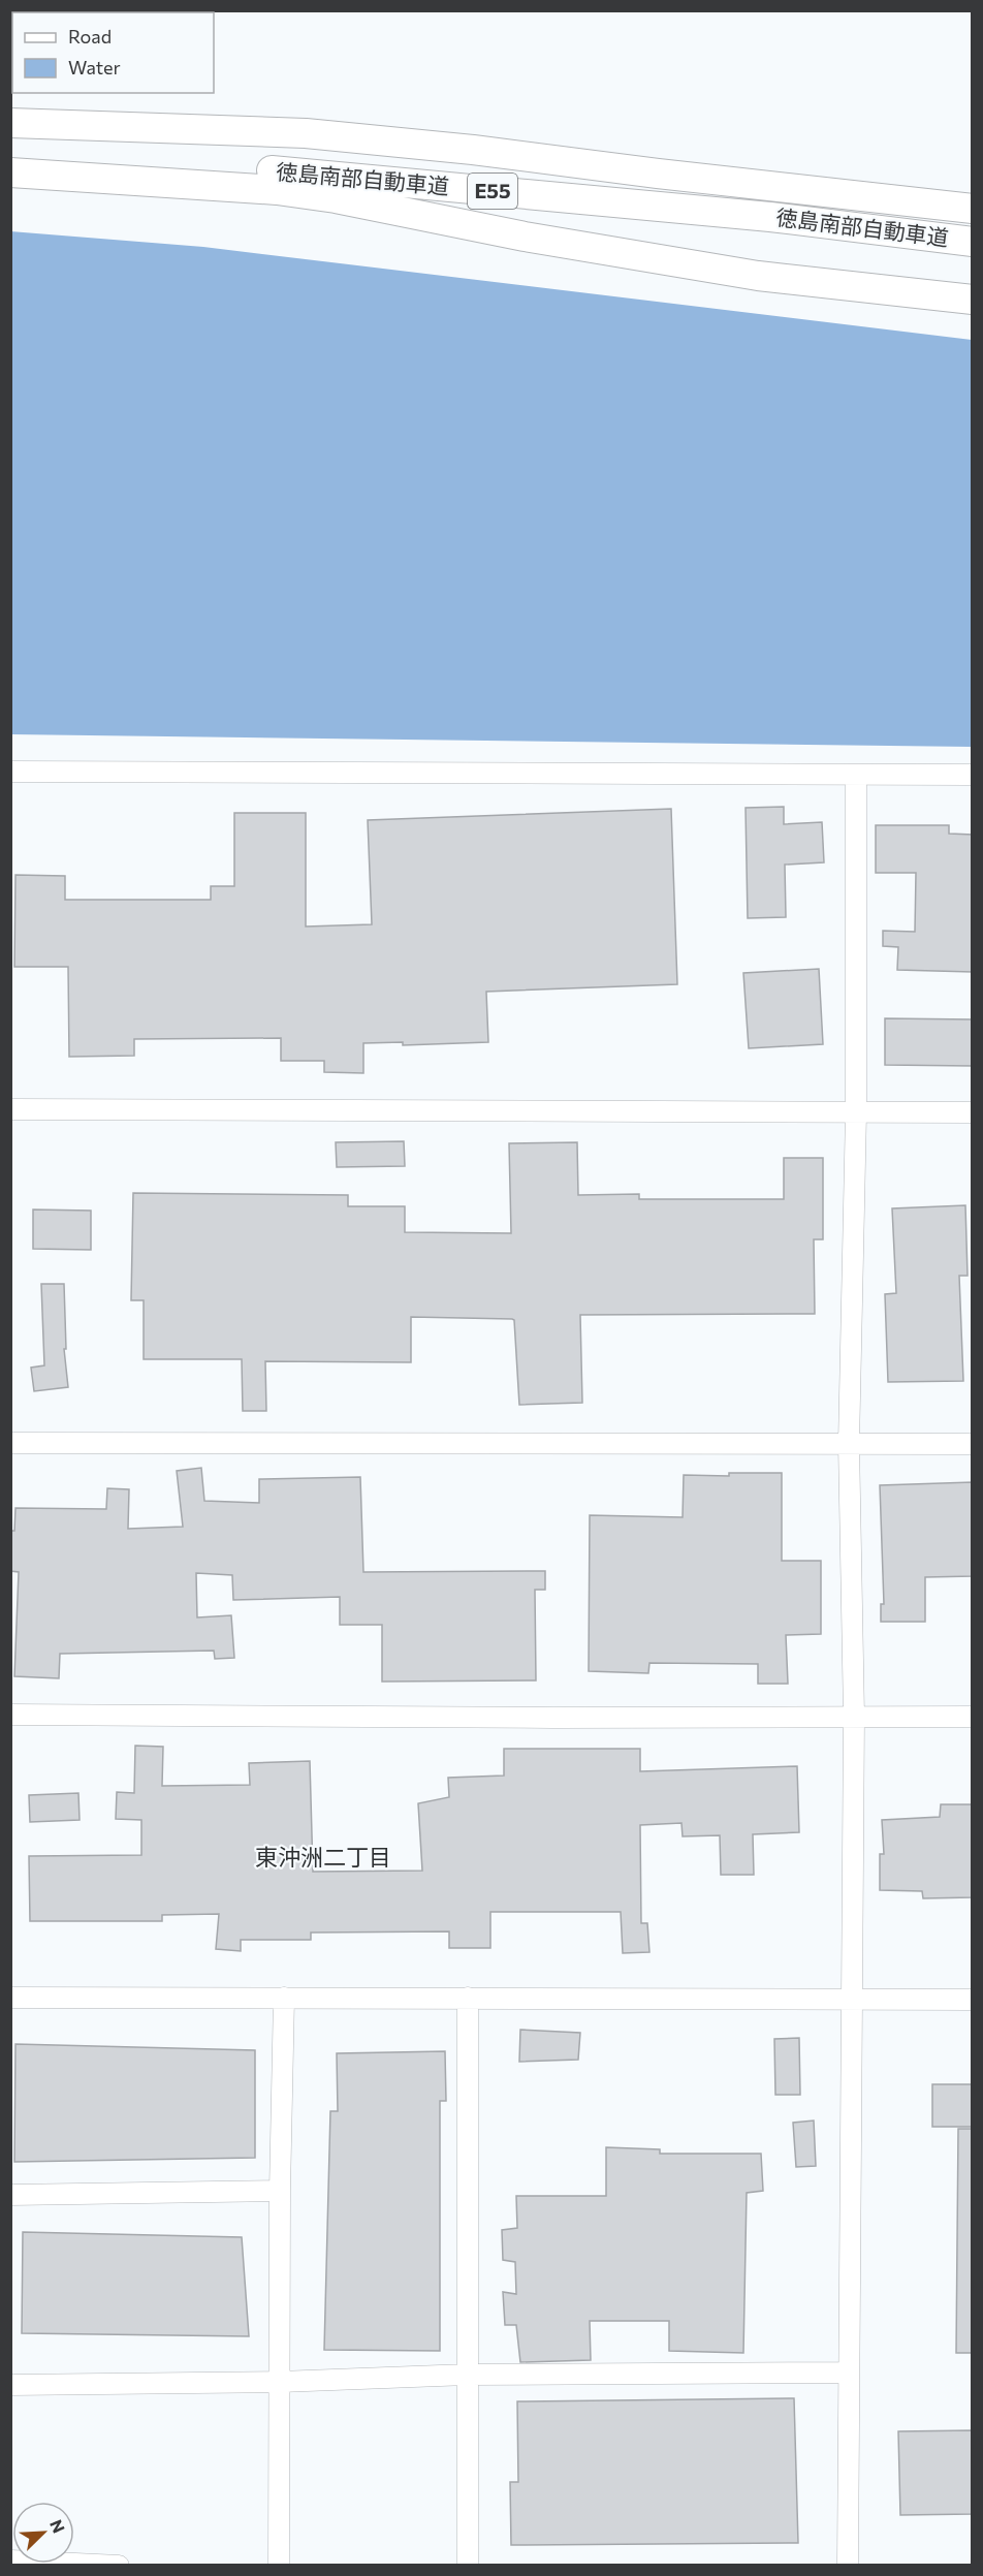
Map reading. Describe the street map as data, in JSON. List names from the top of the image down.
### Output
{
  "streets": {
    "highway": ["徳島南部自動車道", "E55"]
  },
  "districts": ["東沖洲二丁目"],
  "legend": ["Road", "Water"],
  "north": "top right"
}
